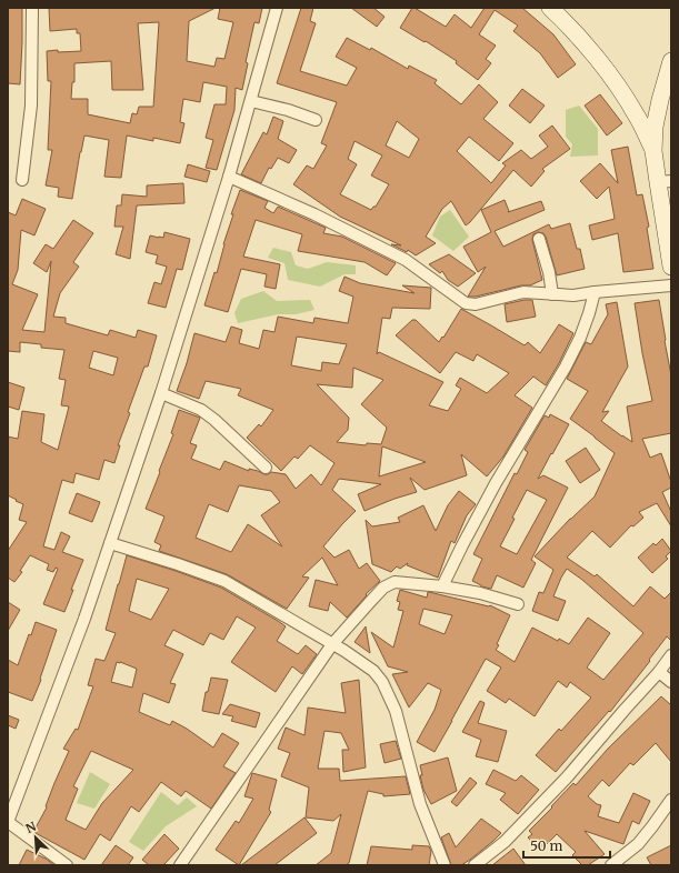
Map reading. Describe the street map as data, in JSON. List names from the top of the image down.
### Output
{
  "scale_bar": "50 m",
  "north": "top left"
}
